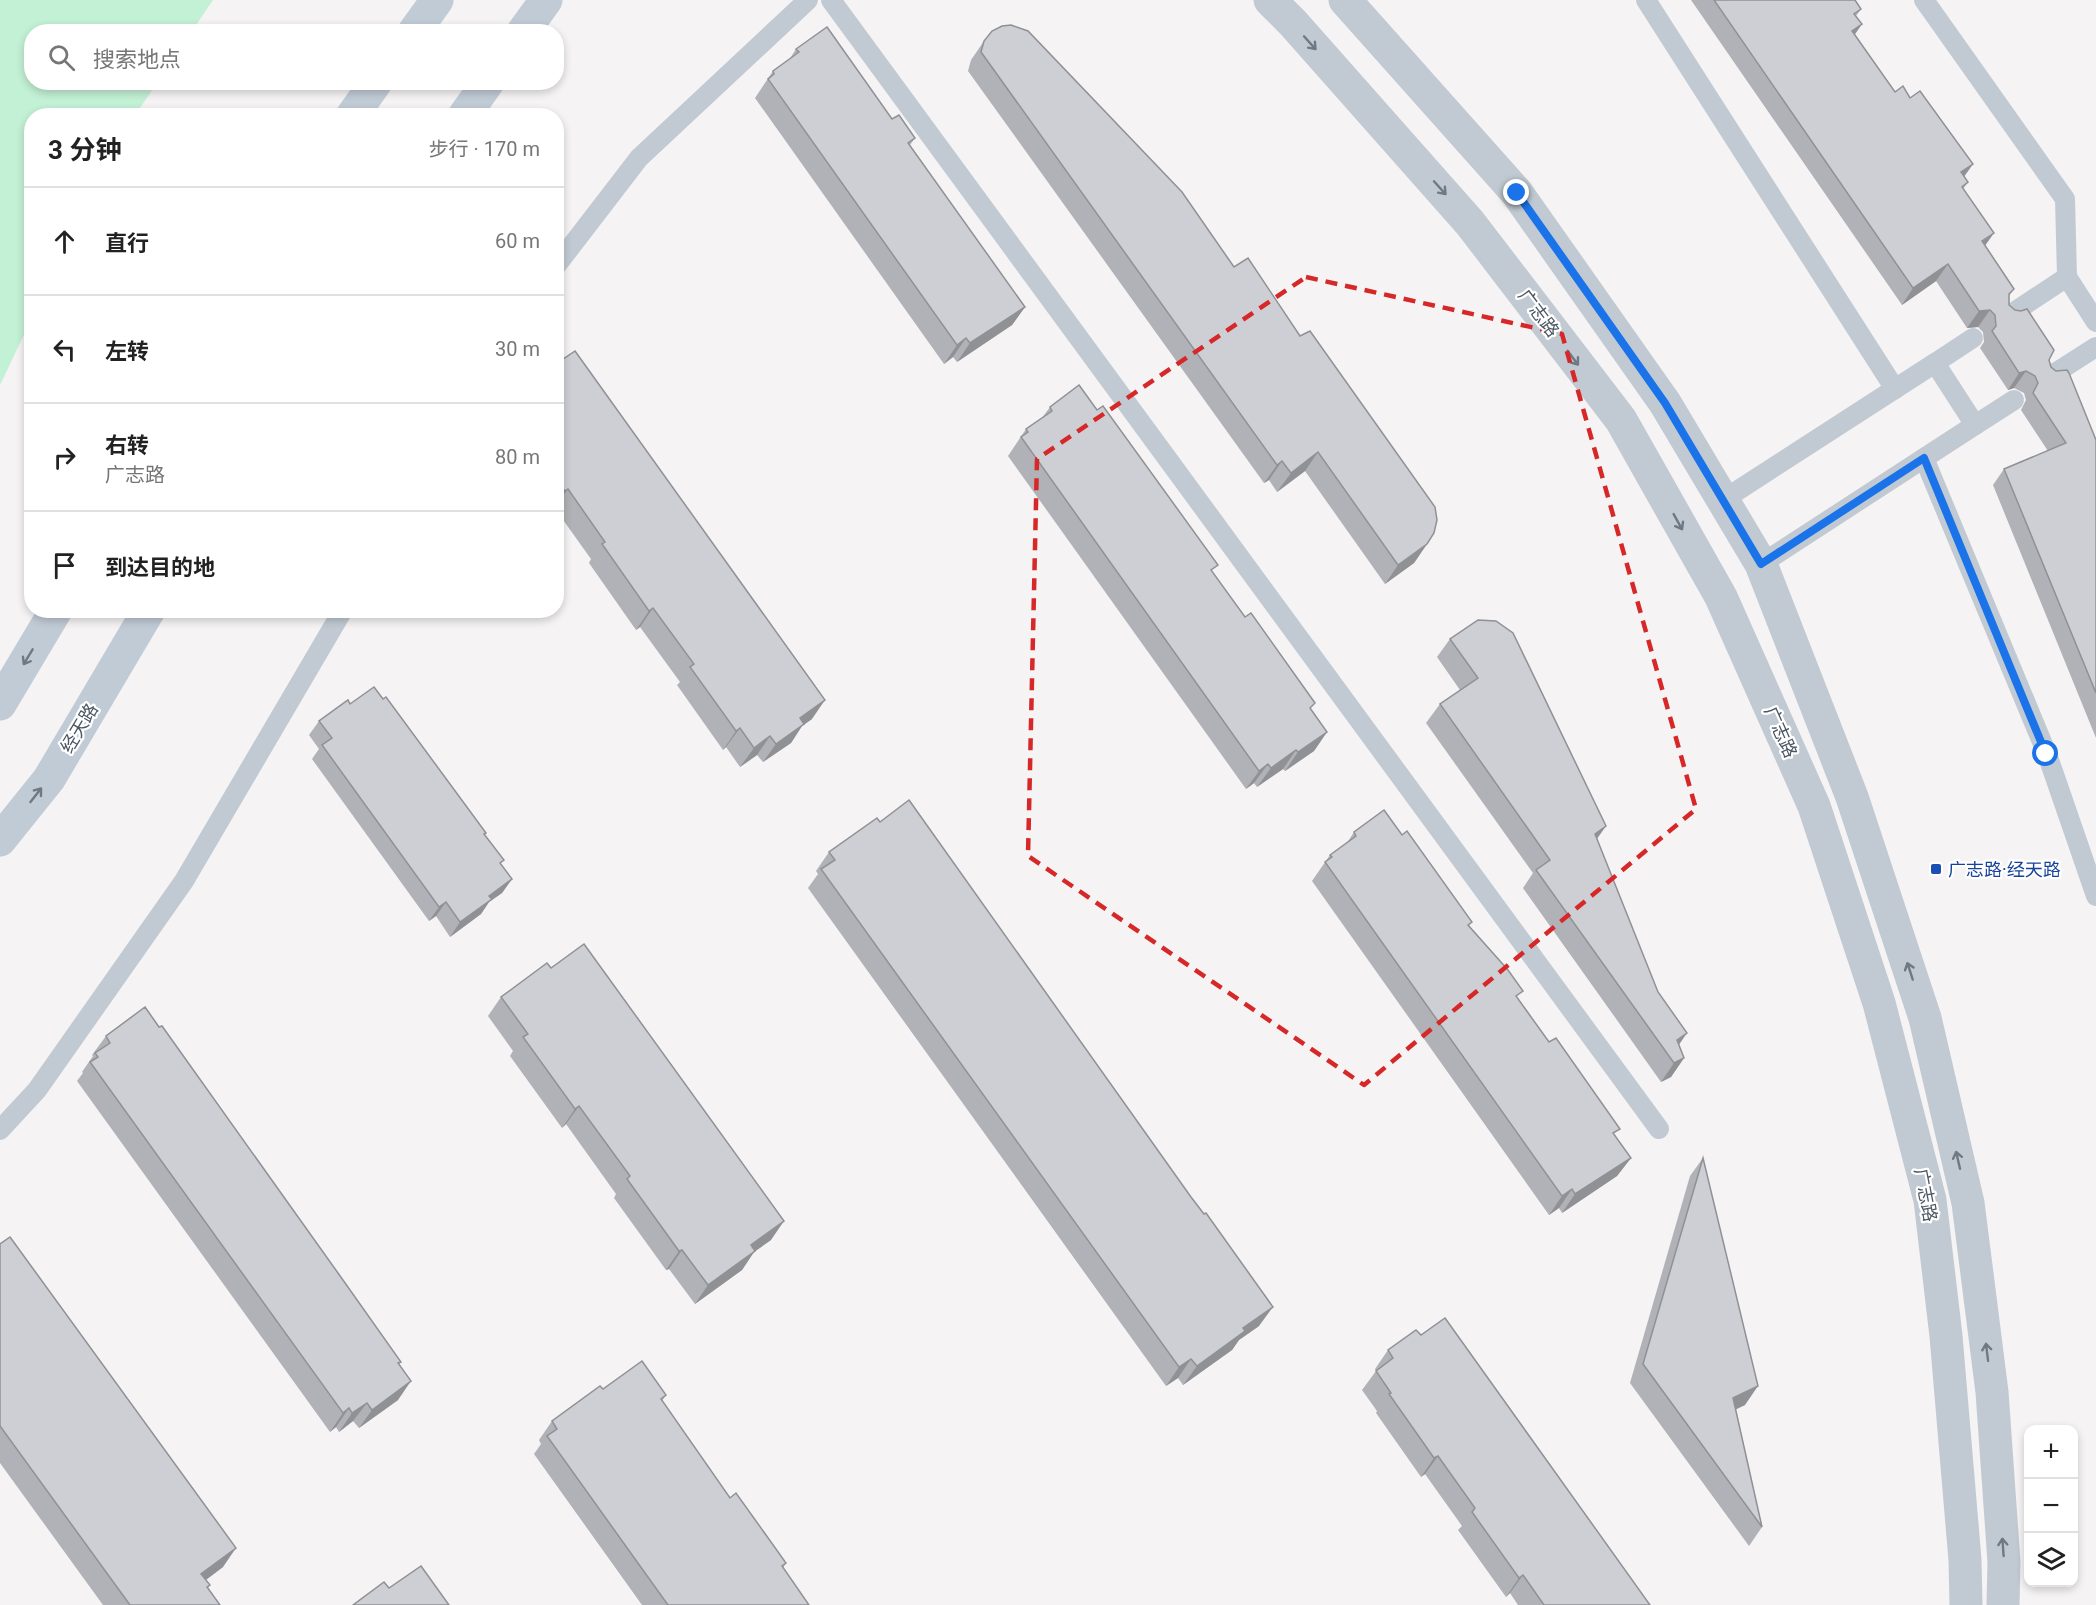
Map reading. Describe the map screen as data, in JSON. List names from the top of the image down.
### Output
{
  "streets": {
    "main road": ["经天路"],
    "street": ["广志路"]
  },
  "places": {
    "transit": ["广志路·经天路"]
  },
  "page": {
    "search": "搜索地点",
    "heading": ["3 分钟", "步行 · 170 m"],
    "list": [
      ["直行", "60 m"],
      ["左转", "30 m"],
      ["右转", "广志路", "80 m"],
      "到达目的地"
    ],
    "map_buttons": ["+", "−"]
  }
}
